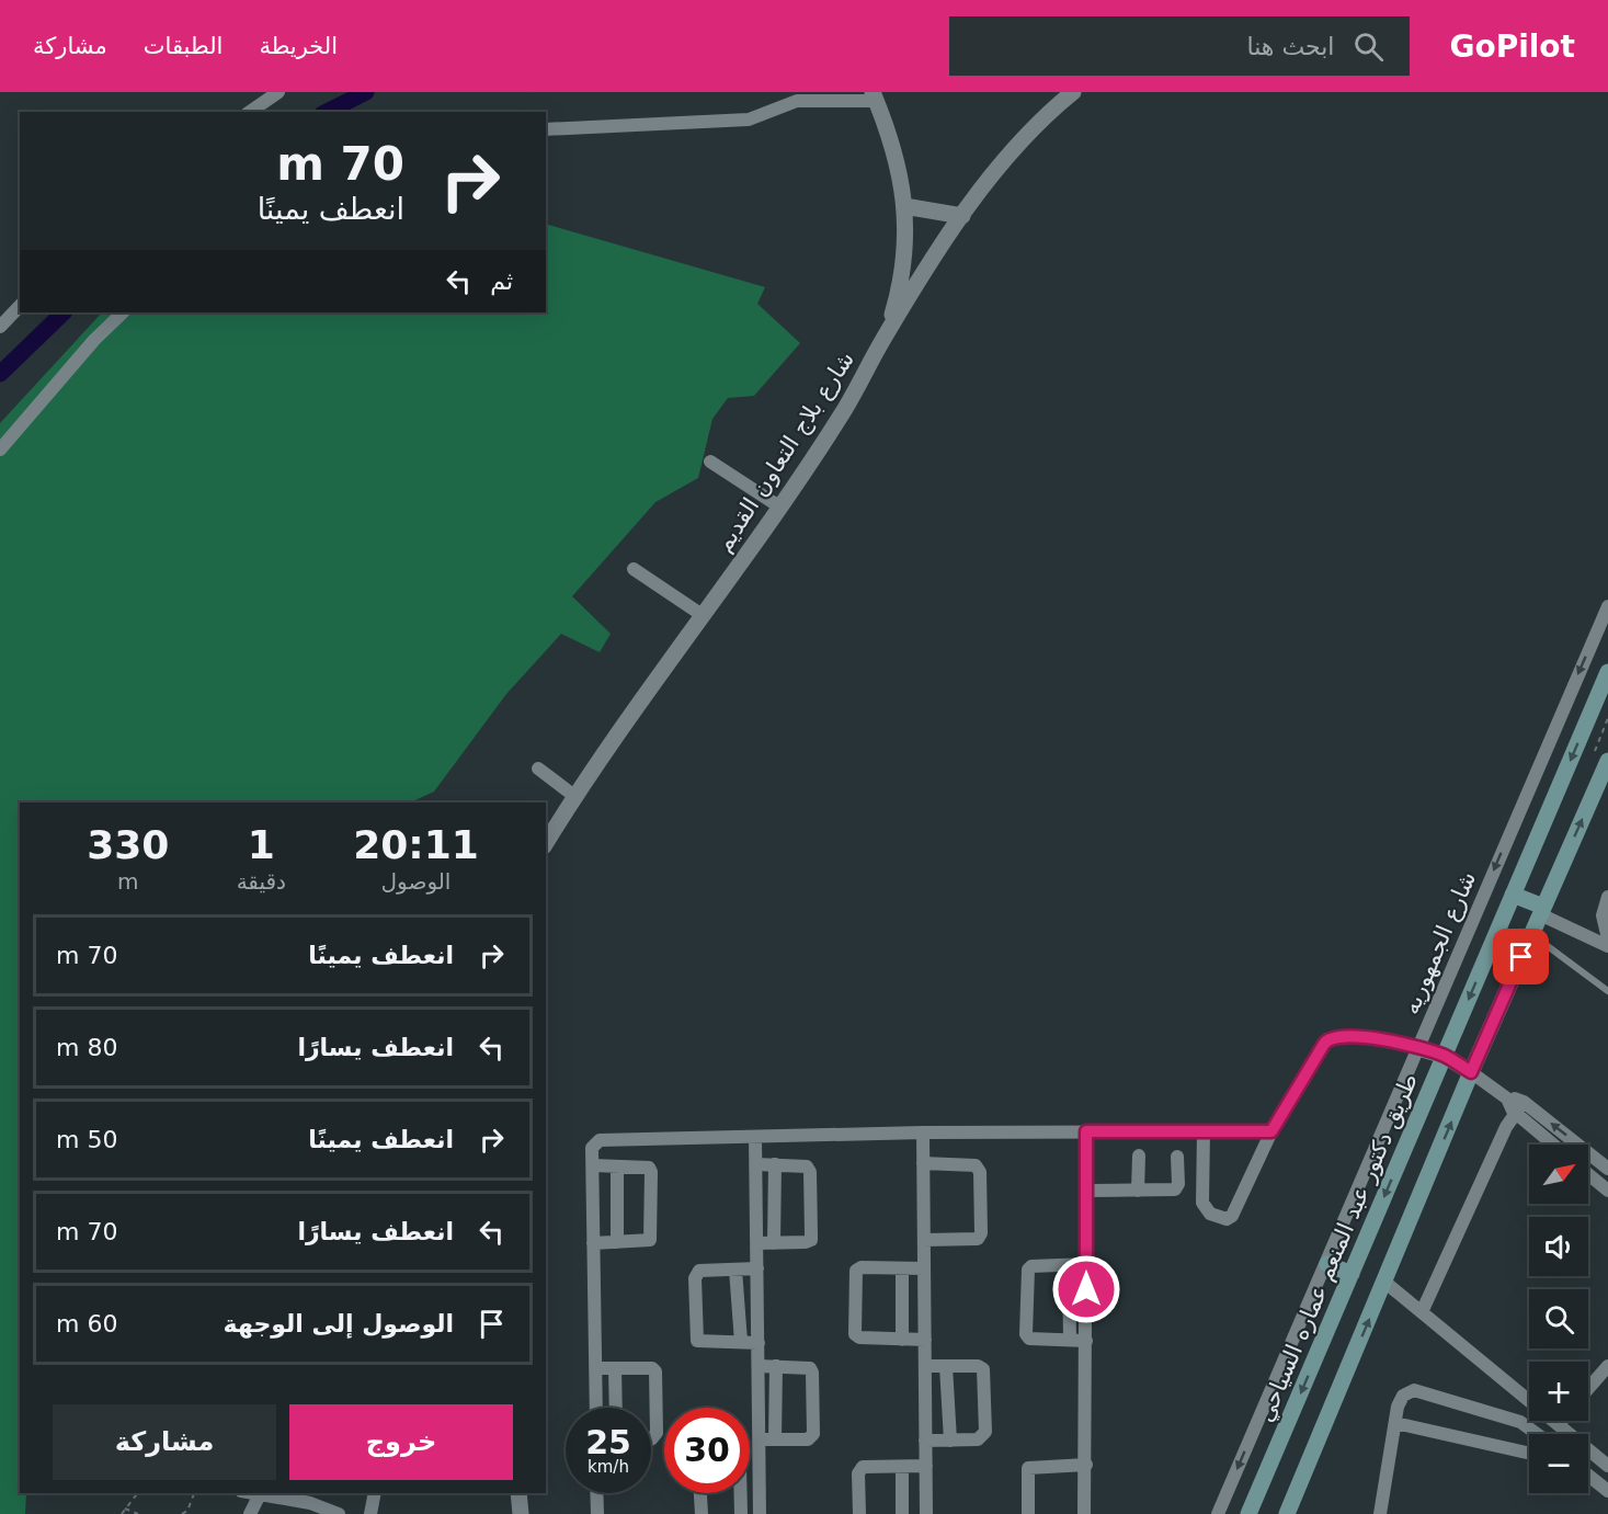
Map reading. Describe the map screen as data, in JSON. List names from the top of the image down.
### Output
{
  "streets": {
    "main road": ["طريق دكتور عبد المنعم عماره السياحي"],
    "street": ["شارع بلاج التعاون القديم", "شارع الجمهوريه"]
  },
  "one_way": ["شارع الجمهوريه"],
  "north": "top right",
  "page": {
    "header": "GoPilot",
    "search": "ابحث هنا",
    "nav": ["الخريطة", "الطبقات", "مشاركة"],
    "turn": ["70 m", "انعطف يمينًا"],
    "then": "ثم",
    "eta": [
      "20:11",
      "الوصول",
      "1",
      "دقيقة",
      "330",
      "m"
    ],
    "list": [
      {
        "name": "انعطف يمينًا",
        "value": "70 m"
      },
      {
        "name": "انعطف يسارًا",
        "value": "80 m"
      },
      {
        "name": "انعطف يمينًا",
        "value": "50 m"
      },
      {
        "name": "انعطف يسارًا",
        "value": "70 m"
      },
      {
        "name": "الوصول إلى الوجهة",
        "value": "60 m"
      }
    ],
    "map_buttons": ["+", "−"],
    "buttons": ["خروج", "مشاركة"],
    "speed": "25 km/h",
    "limit": "30"
  }
}
